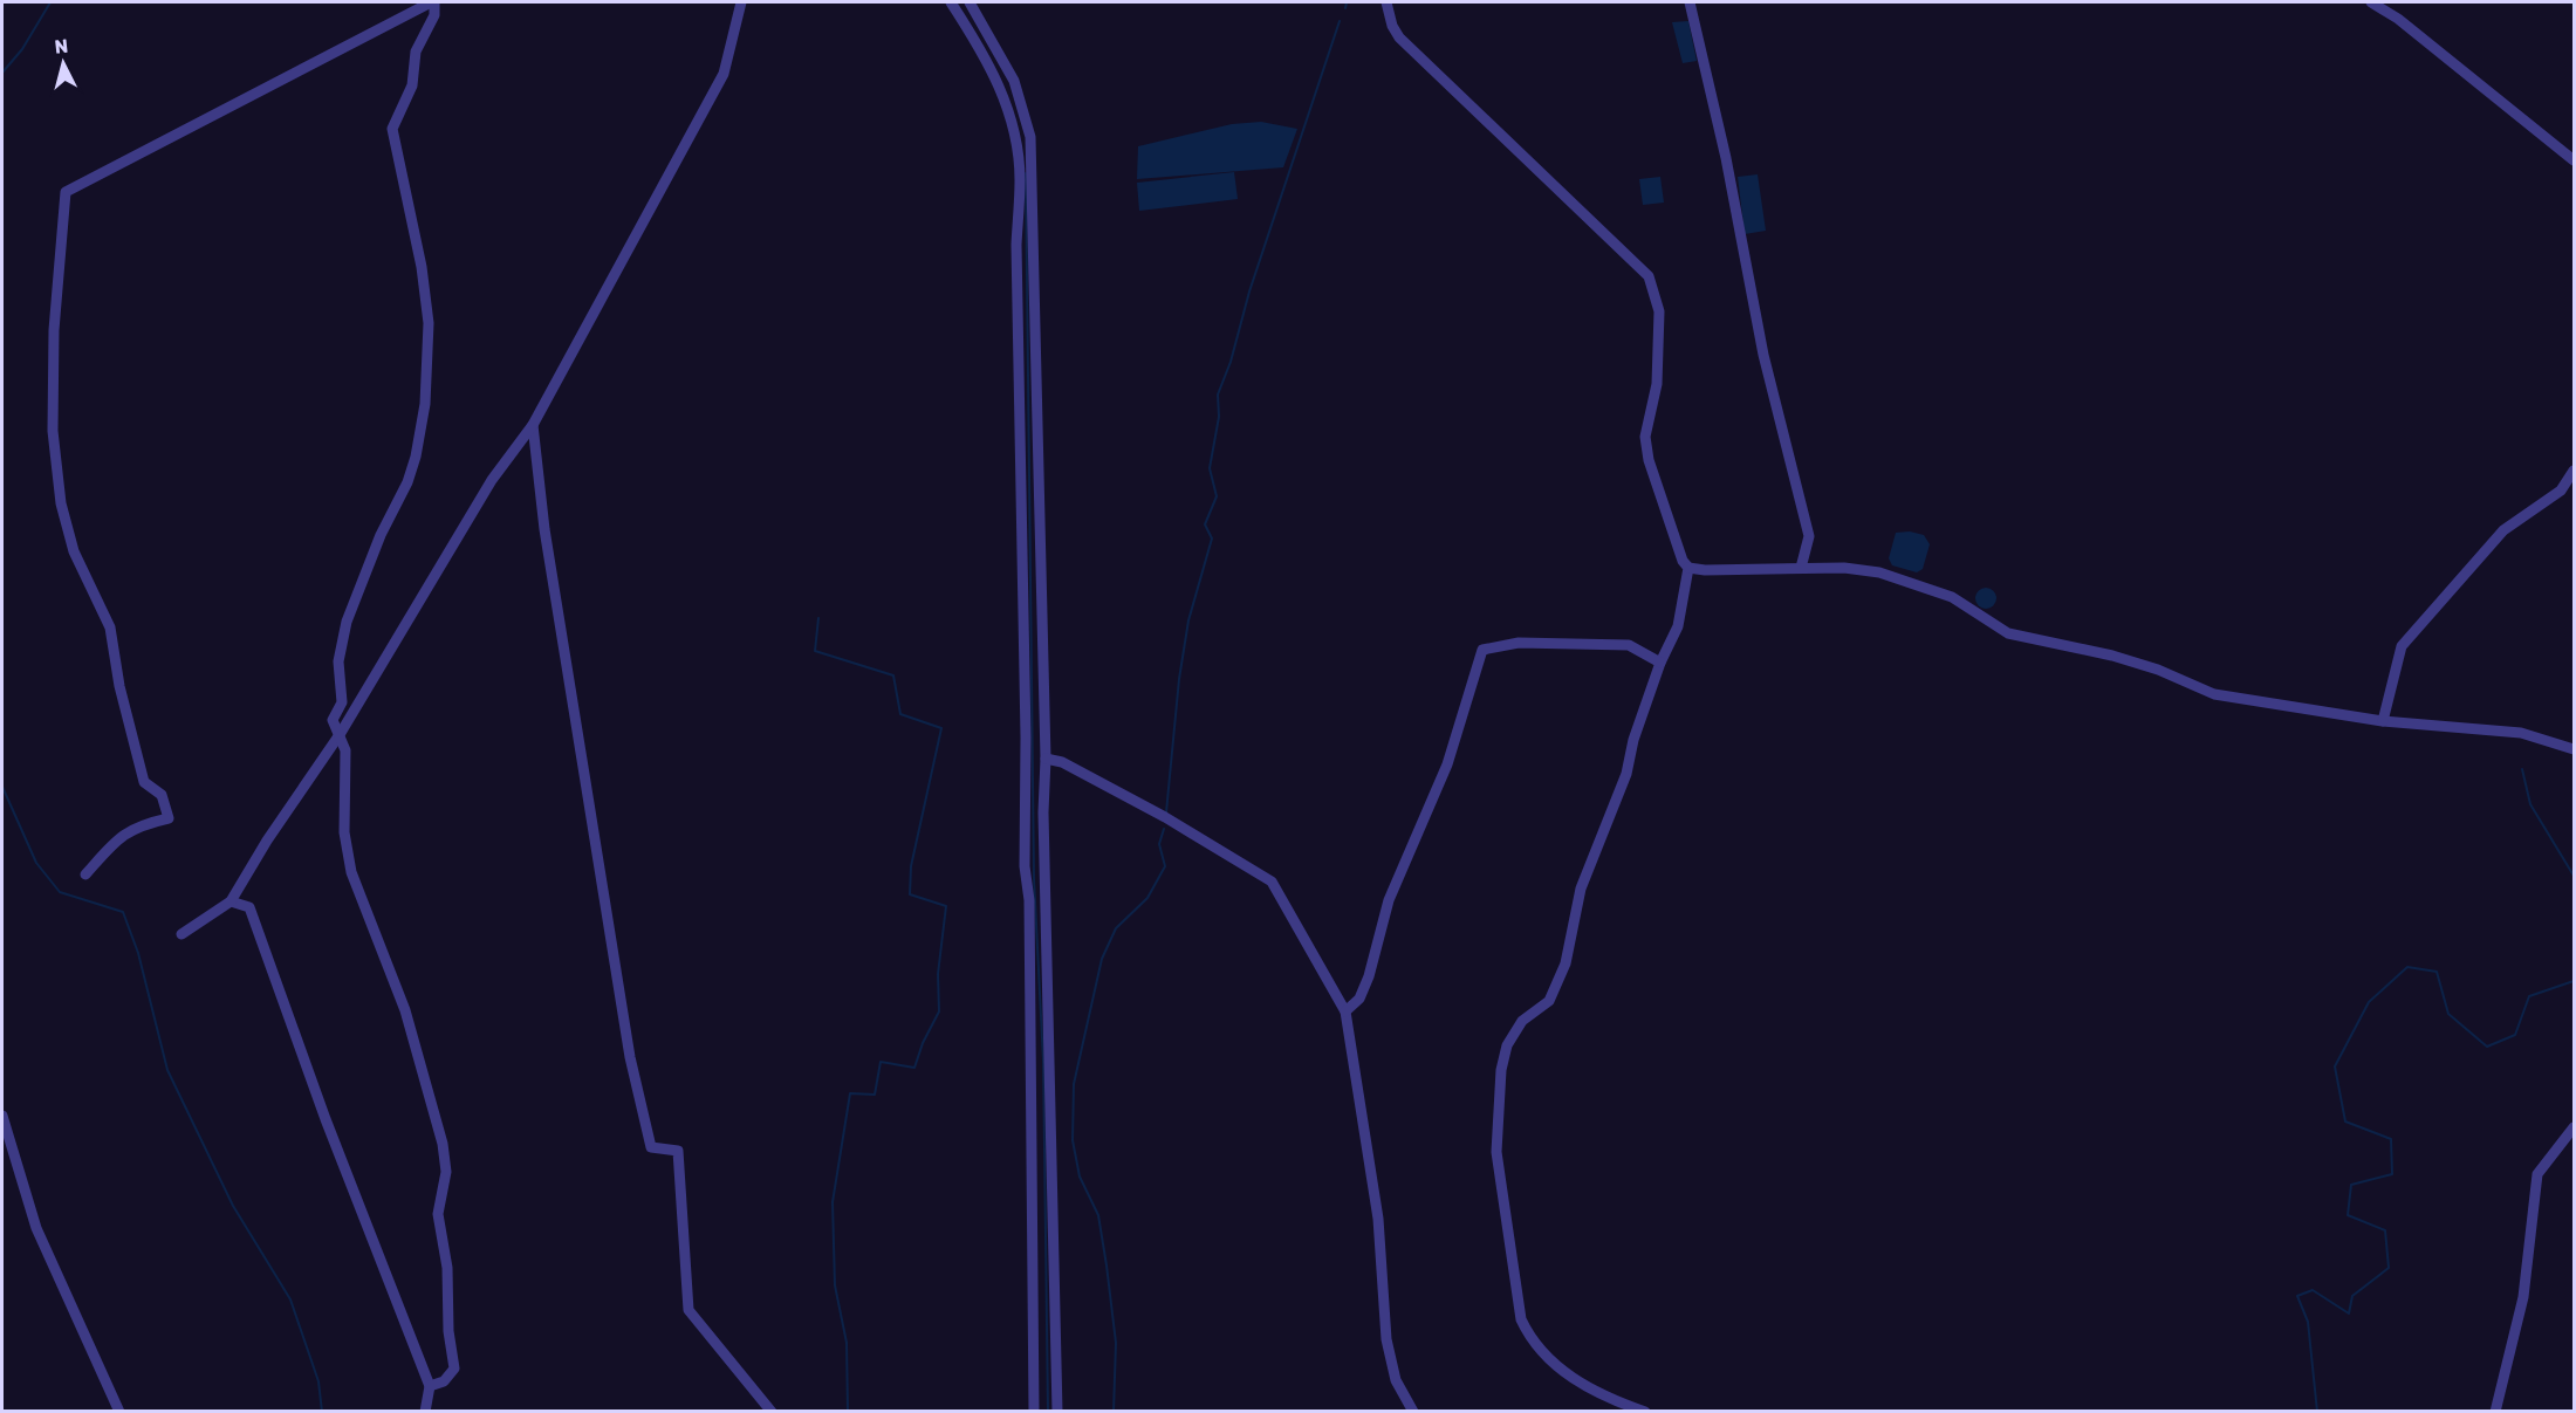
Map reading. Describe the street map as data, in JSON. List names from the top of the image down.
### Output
{
  "north": "top"
}
